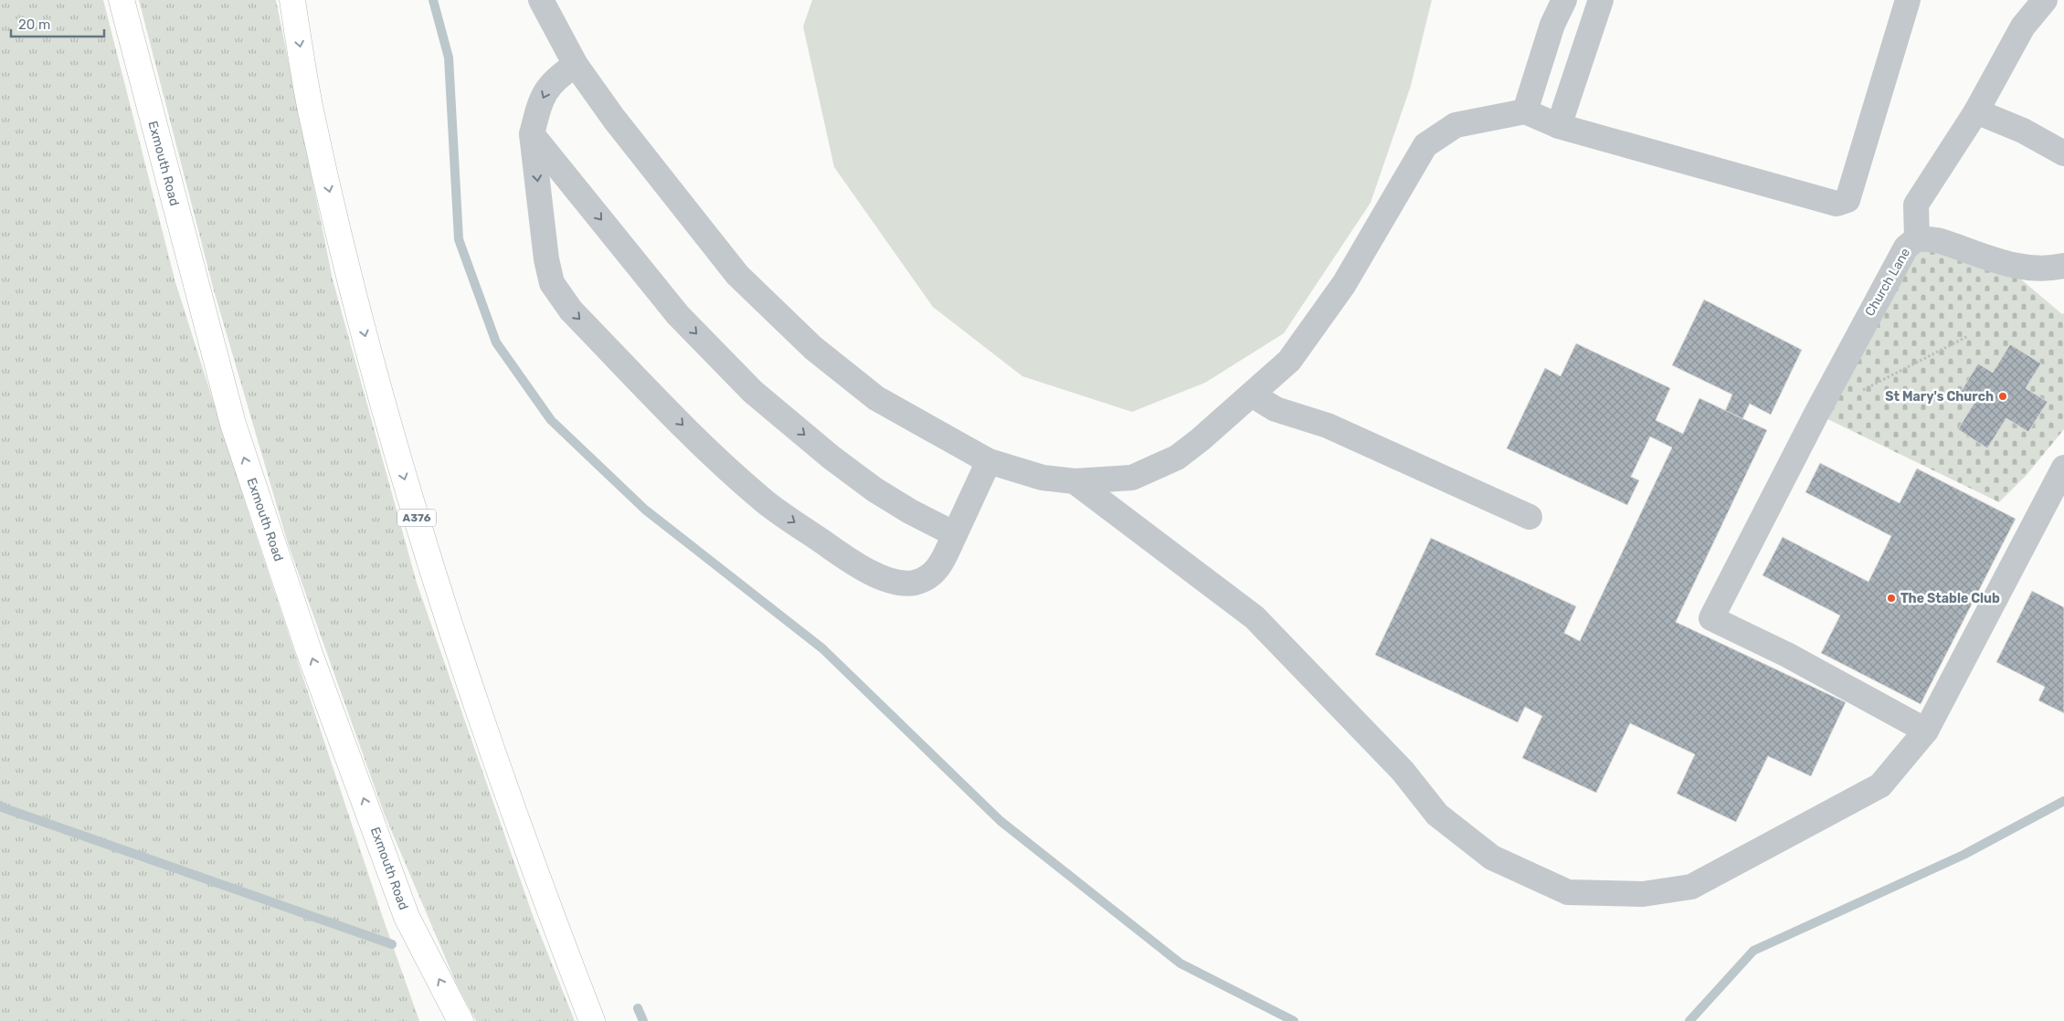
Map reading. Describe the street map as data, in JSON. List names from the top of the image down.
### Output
{
  "streets": {
    "highway": ["Exmouth Road", "A376"],
    "street": ["Church Lane"]
  },
  "places": ["St Mary's Church", "The Stable Club"],
  "scale_bar": "20 m"
}
